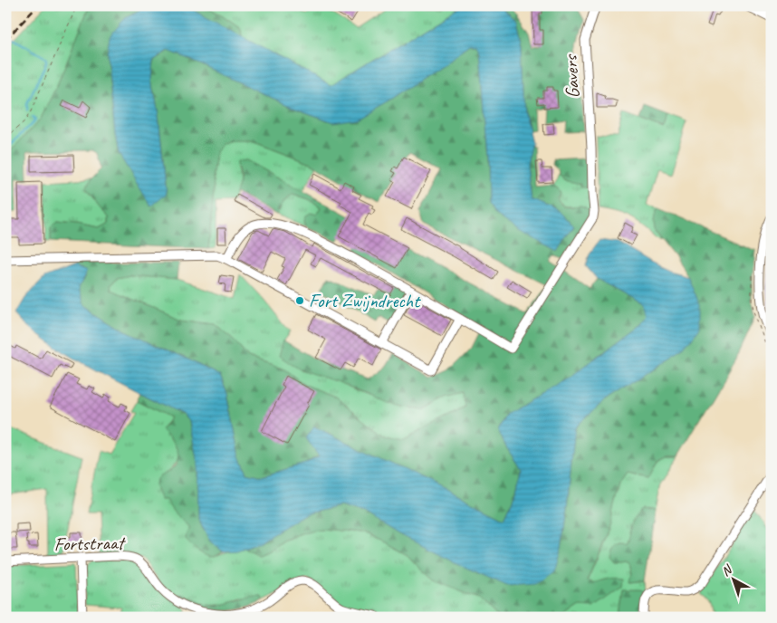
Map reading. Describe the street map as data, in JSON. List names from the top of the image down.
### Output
{
  "streets": {
    "street": ["Gavers", "Fortstraat"]
  },
  "places": ["Fort Zwijndrecht"],
  "north": "top left"
}
